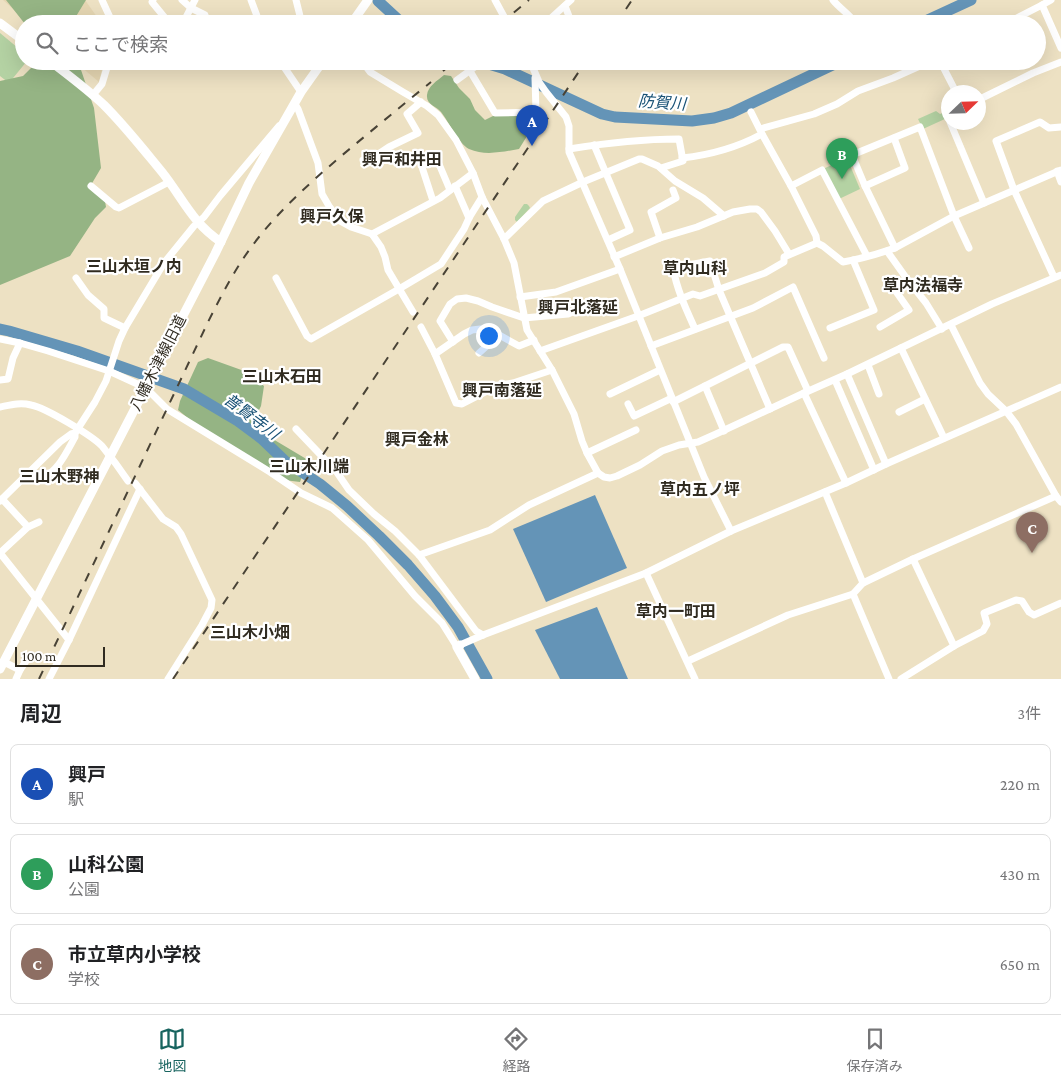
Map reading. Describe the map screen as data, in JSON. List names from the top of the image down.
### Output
{
  "streets": {
    "street": ["八幡木津線旧道"]
  },
  "districts": [
    "興戸和井田",
    "興戸久保",
    "三山木垣ノ内",
    "草内山科",
    "草内法福寺",
    "興戸北落延",
    "三山木石田",
    "興戸南落延",
    "興戸金林",
    "三山木川端",
    "三山木野神",
    "草内五ノ坪",
    "草内一町田",
    "三山木小畑"
  ],
  "water": ["防賀川", "普賢寺川"],
  "scale_bar": "100 m",
  "north": "top right",
  "page": {
    "search": "ここで検索",
    "pins": ["A", "B", "C"],
    "scale": "100 m",
    "heading": ["周辺", "3件"],
    "list": [
      {
        "mark": "A",
        "name": "興戸",
        "note": "駅",
        "value": "220 m"
      },
      {
        "mark": "B",
        "name": "山科公園",
        "note": "公園",
        "value": "430 m"
      },
      {
        "mark": "C",
        "name": "市立草内小学校",
        "note": "学校",
        "value": "650 m"
      }
    ],
    "nav": ["地図", "経路", "保存済み"]
  }
}
